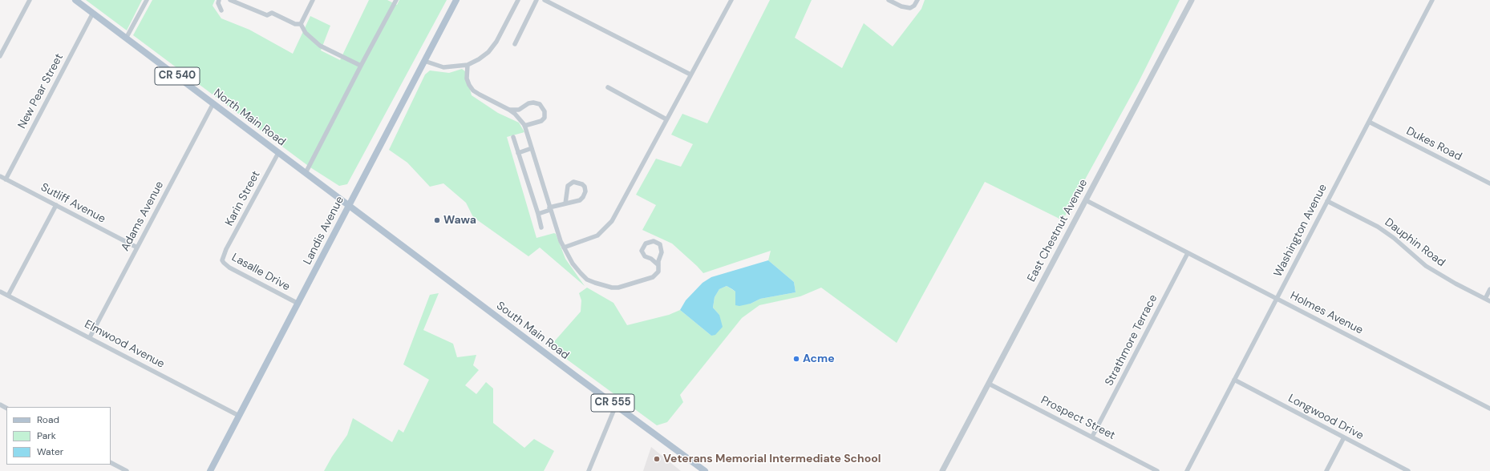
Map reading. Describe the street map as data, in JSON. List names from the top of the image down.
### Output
{
  "streets": {
    "main road": [
      "CR 540",
      "North Main Road",
      "Landis Avenue",
      "South Main Road",
      "CR 555"
    ],
    "street": [
      "New Pear Street",
      "Dukes Road",
      "Karin Street",
      "Sutliff Avenue",
      "Adams Avenue",
      "East Chestnut Avenue",
      "Washington Avenue",
      "Dauphin Road",
      "Lasalle Drive",
      "Holmes Avenue",
      "Strathmore Terrace",
      "Elmwood Avenue",
      "Longwood Drive",
      "Prospect Street"
    ]
  },
  "crossings": [
    ["New Pear Street", "North Main Road"],
    ["New Pear Street", "Sutliff Avenue"],
    ["North Main Road", "Karin Street"],
    ["North Main Road", "Adams Avenue"],
    ["North Main Road", "Landis Avenue"],
    ["North Main Road", "South Main Road"],
    ["Dukes Road", "Washington Avenue"],
    ["Karin Street", "Lasalle Drive"],
    ["Sutliff Avenue", "Adams Avenue"],
    ["Adams Avenue", "Elmwood Avenue"],
    ["Landis Avenue", "Lasalle Drive"],
    ["Landis Avenue", "South Main Road"],
    ["Landis Avenue", "Elmwood Avenue"],
    ["East Chestnut Avenue", "Holmes Avenue"],
    ["East Chestnut Avenue", "Prospect Street"],
    ["Washington Avenue", "Dauphin Road"],
    ["Washington Avenue", "Holmes Avenue"],
    ["Washington Avenue", "Longwood Drive"],
    ["Holmes Avenue", "Strathmore Terrace"],
    ["Strathmore Terrace", "Prospect Street"]
  ],
  "places": ["Wawa", "Acme", "Veterans Memorial Intermediate School"],
  "legend": ["Road", "Park", "Water"]
}
